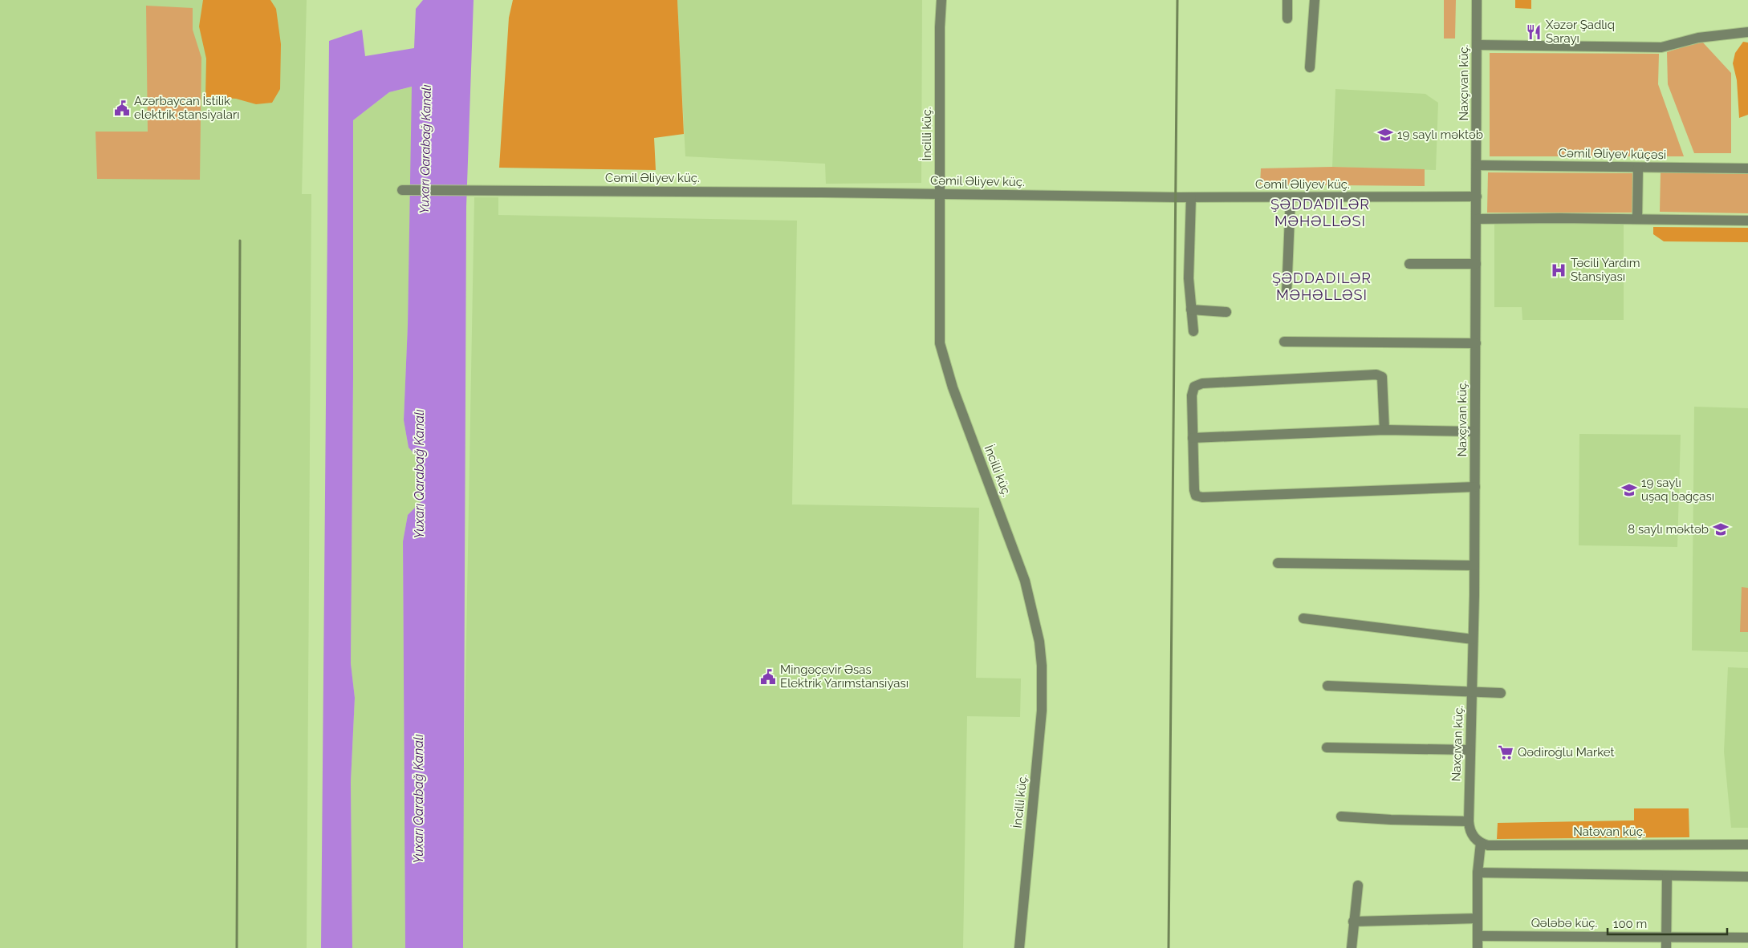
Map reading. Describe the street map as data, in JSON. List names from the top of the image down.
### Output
{
  "streets": {
    "street": [
      "Naxçıvan küç.",
      "İncilli küç.",
      "Cəmil Əliyev küçəsi",
      "Cəmil Əliyev küç.",
      "Natəvan küç.",
      "Qələbə küç."
    ]
  },
  "crossings": [
    ["Naxçıvan küç.", "Cəmil Əliyev küçəsi"],
    ["Naxçıvan küç.", "Cəmil Əliyev küç."],
    ["Naxçıvan küç.", "Natəvan küç."],
    ["Naxçıvan küç.", "Qələbə küç."],
    ["İncilli küç.", "Cəmil Əliyev küç."]
  ],
  "districts": ["ŞƏDDADILƏR MƏHƏLLƏSI", "ŞƏDDADILƏR MƏHƏLLƏSI"],
  "water": ["Yuxarı Qarabağ Kanalı"],
  "places": {
    "restaurant": ["Xəzər Şadlıq Sarayı"],
    "public building": ["Azərbaycan İstilik elektrik stansiyaları", "Mingəçevir Əsas Elektrik Yarımstansiyası"],
    "school or university": ["19 saylı məktəb", "19 saylı uşaq bağçası", "8 saylı məktəb"],
    "hospital": ["Təcili Yardım Stansiyası"],
    "supermarket": ["Qədiroğlu Market"]
  },
  "scale_bar": "100 m"
}
